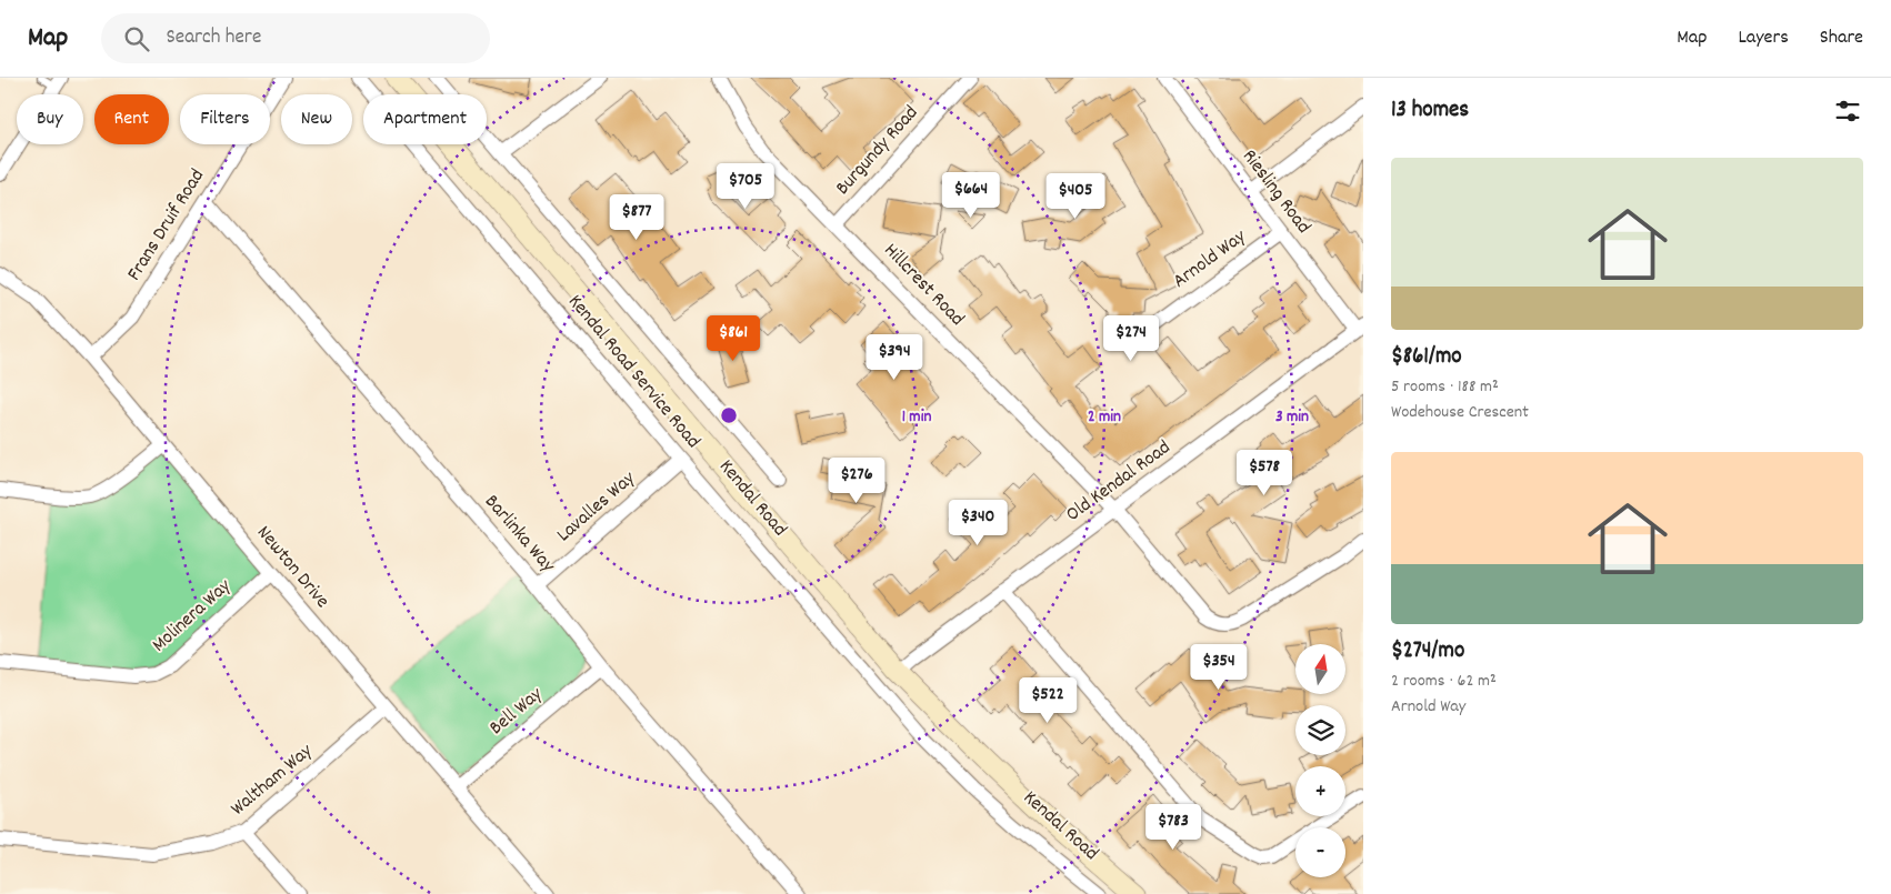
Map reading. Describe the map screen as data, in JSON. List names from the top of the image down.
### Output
{
  "streets": {
    "main road": ["Kendal Road"],
    "street": [
      "Burgundy Road",
      "Riesling Road",
      "Frans Druif Road",
      "Arnold Way",
      "Hillcrest Road",
      "Kendal Road Service Road",
      "Old Kendal Road",
      "Lavalles Way",
      "Barlinka Way",
      "Newton Drive",
      "Molinera Way",
      "Bell Way",
      "Waltham Way"
    ]
  },
  "crossings": [
    ["Burgundy Road", "Hillcrest Road"],
    ["Riesling Road", "Arnold Way"],
    ["Riesling Road", "Old Kendal Road"],
    ["Frans Druif Road", "Barlinka Way"],
    ["Frans Druif Road", "Newton Drive"],
    ["Hillcrest Road", "Old Kendal Road"],
    ["Kendal Road Service Road", "Lavalles Way"],
    ["Old Kendal Road", "Kendal Road"],
    ["Lavalles Way", "Barlinka Way"],
    ["Barlinka Way", "Bell Way"],
    ["Newton Drive", "Molinera Way"],
    ["Newton Drive", "Bell Way"],
    ["Newton Drive", "Waltham Way"]
  ],
  "north": "top",
  "page": {
    "header": "Map",
    "search": "Search here",
    "nav": ["Map", "Layers", "Share"],
    "heading": "13 homes",
    "chip": [
      "Buy",
      "Rent",
      "Filters",
      "New",
      "Apartment"
    ],
    "list": [
      {
        "name": "$861/mo",
        "note": "5 rooms · 188 m² · Wodehouse Crescent"
      },
      {
        "name": "$274/mo",
        "note": "2 rooms · 62 m² · Arnold Way"
      }
    ],
    "price": [
      "$705",
      "$664",
      "$405",
      "$877",
      "$861",
      "$274",
      "$394",
      "$578",
      "$276",
      "$340",
      "$354",
      "$522",
      "$783"
    ],
    "map_buttons": ["+", "−"]
  },
  "rings": ["1 min", "2 min", "3 min"]
}
